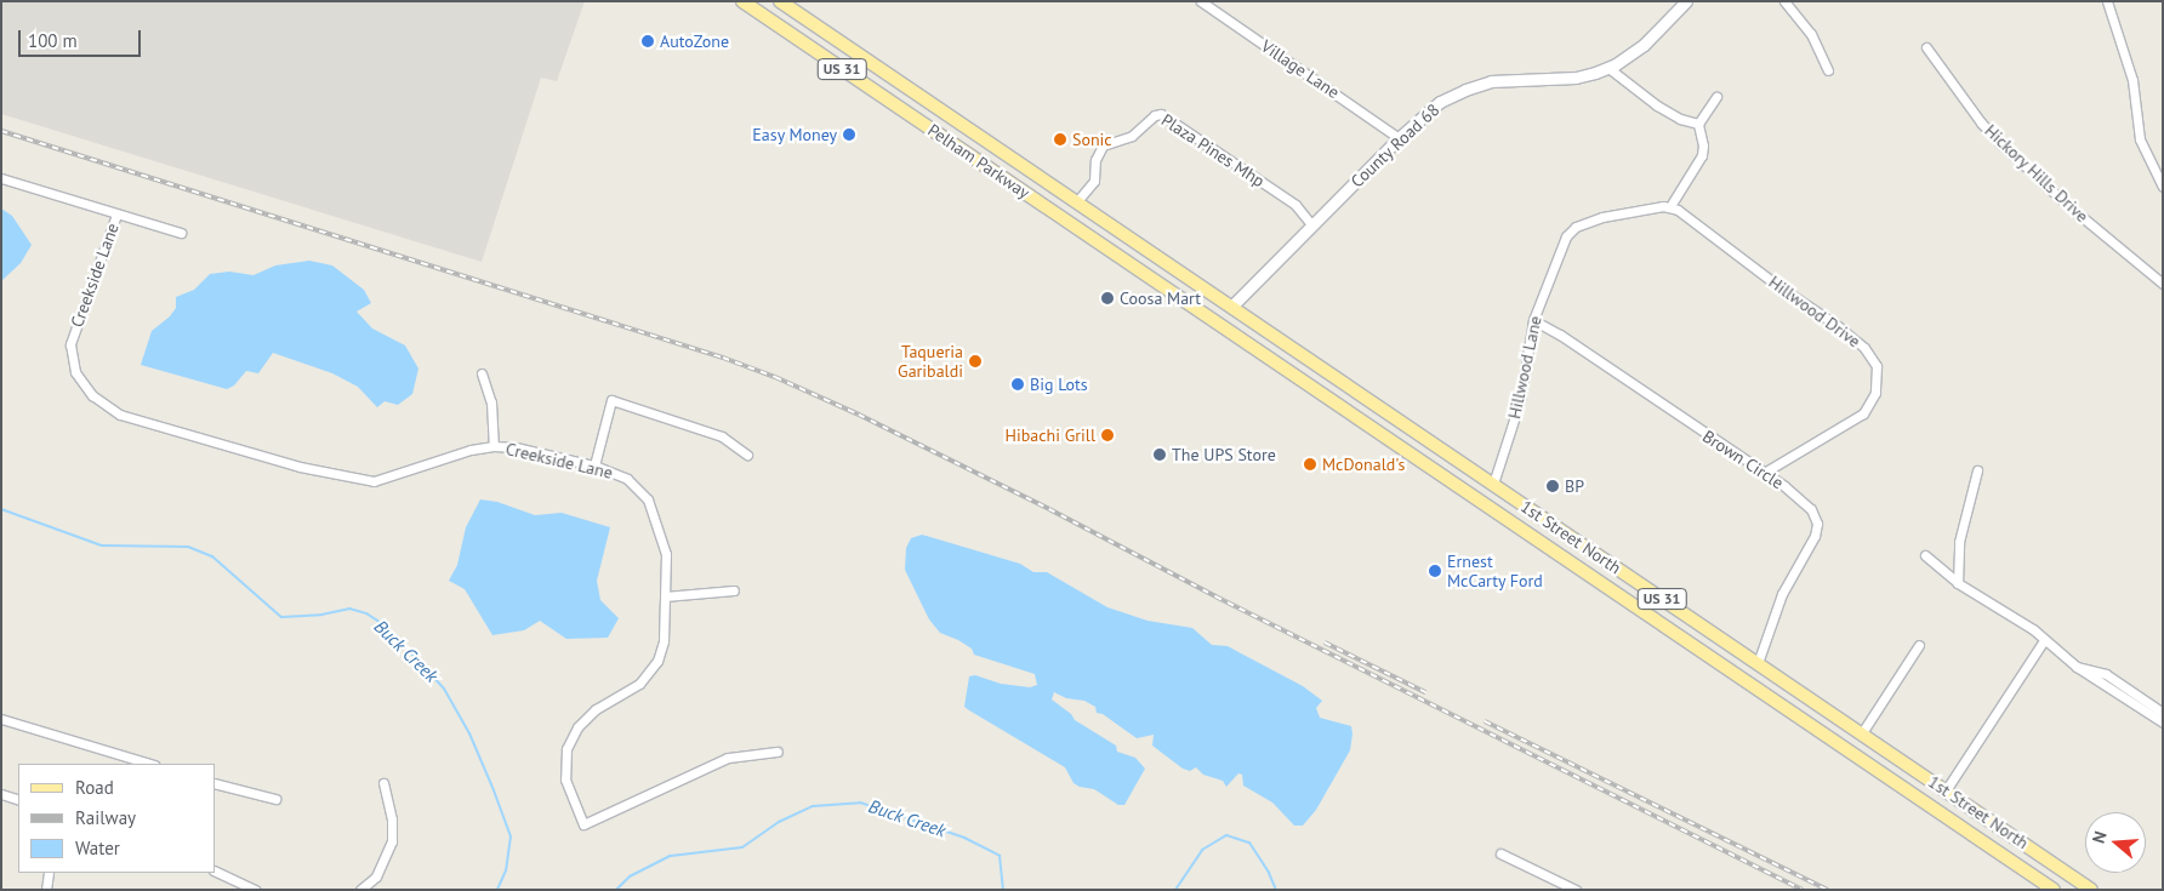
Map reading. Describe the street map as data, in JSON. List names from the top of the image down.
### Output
{
  "streets": {
    "main road": ["US 31", "Pelham Parkway", "1st Street North"],
    "street": [
      "Village Lane",
      "County Road 68",
      "Plaza Pines Mhp",
      "Hickory Hills Drive",
      "Creekside Lane",
      "Hillwood Drive",
      "Hillwood Lane",
      "Brown Circle"
    ]
  },
  "crossings": [
    ["Village Lane", "County Road 68"],
    ["County Road 68", "Plaza Pines Mhp"],
    ["County Road 68", "Pelham Parkway"],
    ["County Road 68", "1st Street North"],
    ["Plaza Pines Mhp", "Pelham Parkway"],
    ["Pelham Parkway", "1st Street North"],
    ["Hillwood Drive", "Hillwood Lane"],
    ["Hillwood Drive", "Brown Circle"],
    ["Hillwood Lane", "Brown Circle"],
    ["Hillwood Lane", "1st Street North"],
    ["Brown Circle", "1st Street North"]
  ],
  "water": ["Buck Creek"],
  "places": [
    "AutoZone",
    "Easy Money",
    "Sonic",
    "Coosa Mart",
    "Taqueria Garibaldi",
    "Big Lots",
    "Hibachi Grill",
    "The UPS Store",
    "McDonald's",
    "BP",
    "Ernest McCarty Ford"
  ],
  "legend": ["Road", "Railway", "Water"],
  "scale_bar": "100 m",
  "north": "left"
}
